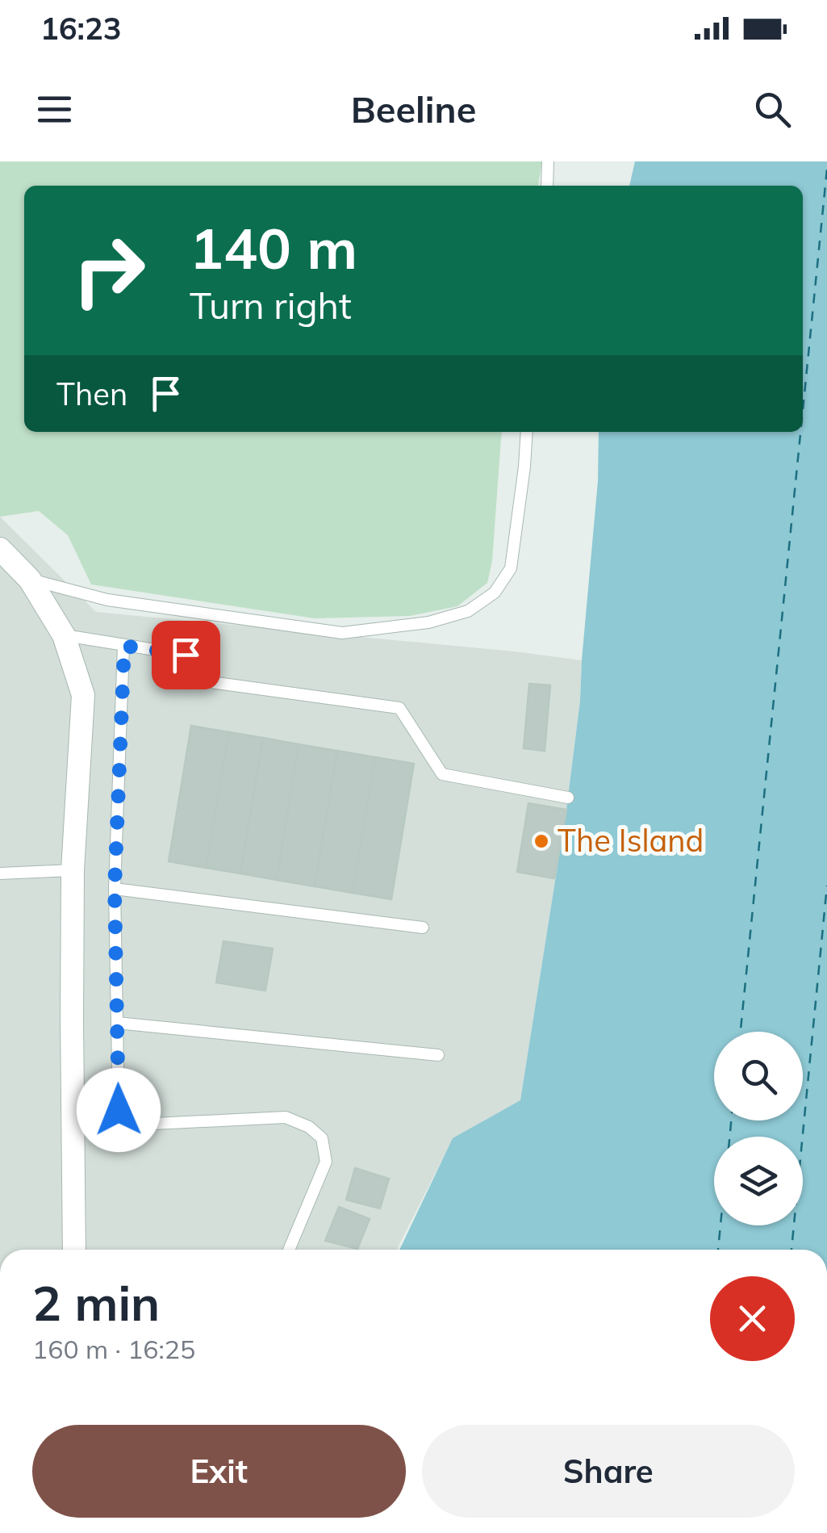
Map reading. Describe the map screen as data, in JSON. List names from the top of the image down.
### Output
{
  "places": ["The Island"],
  "page": {
    "status": "16:23",
    "header": "Beeline",
    "turn": ["140 m", "Turn right"],
    "then": "Then",
    "heading": ["2 min", "160 m · 16:25"],
    "buttons": ["Exit", "Share"]
  }
}
